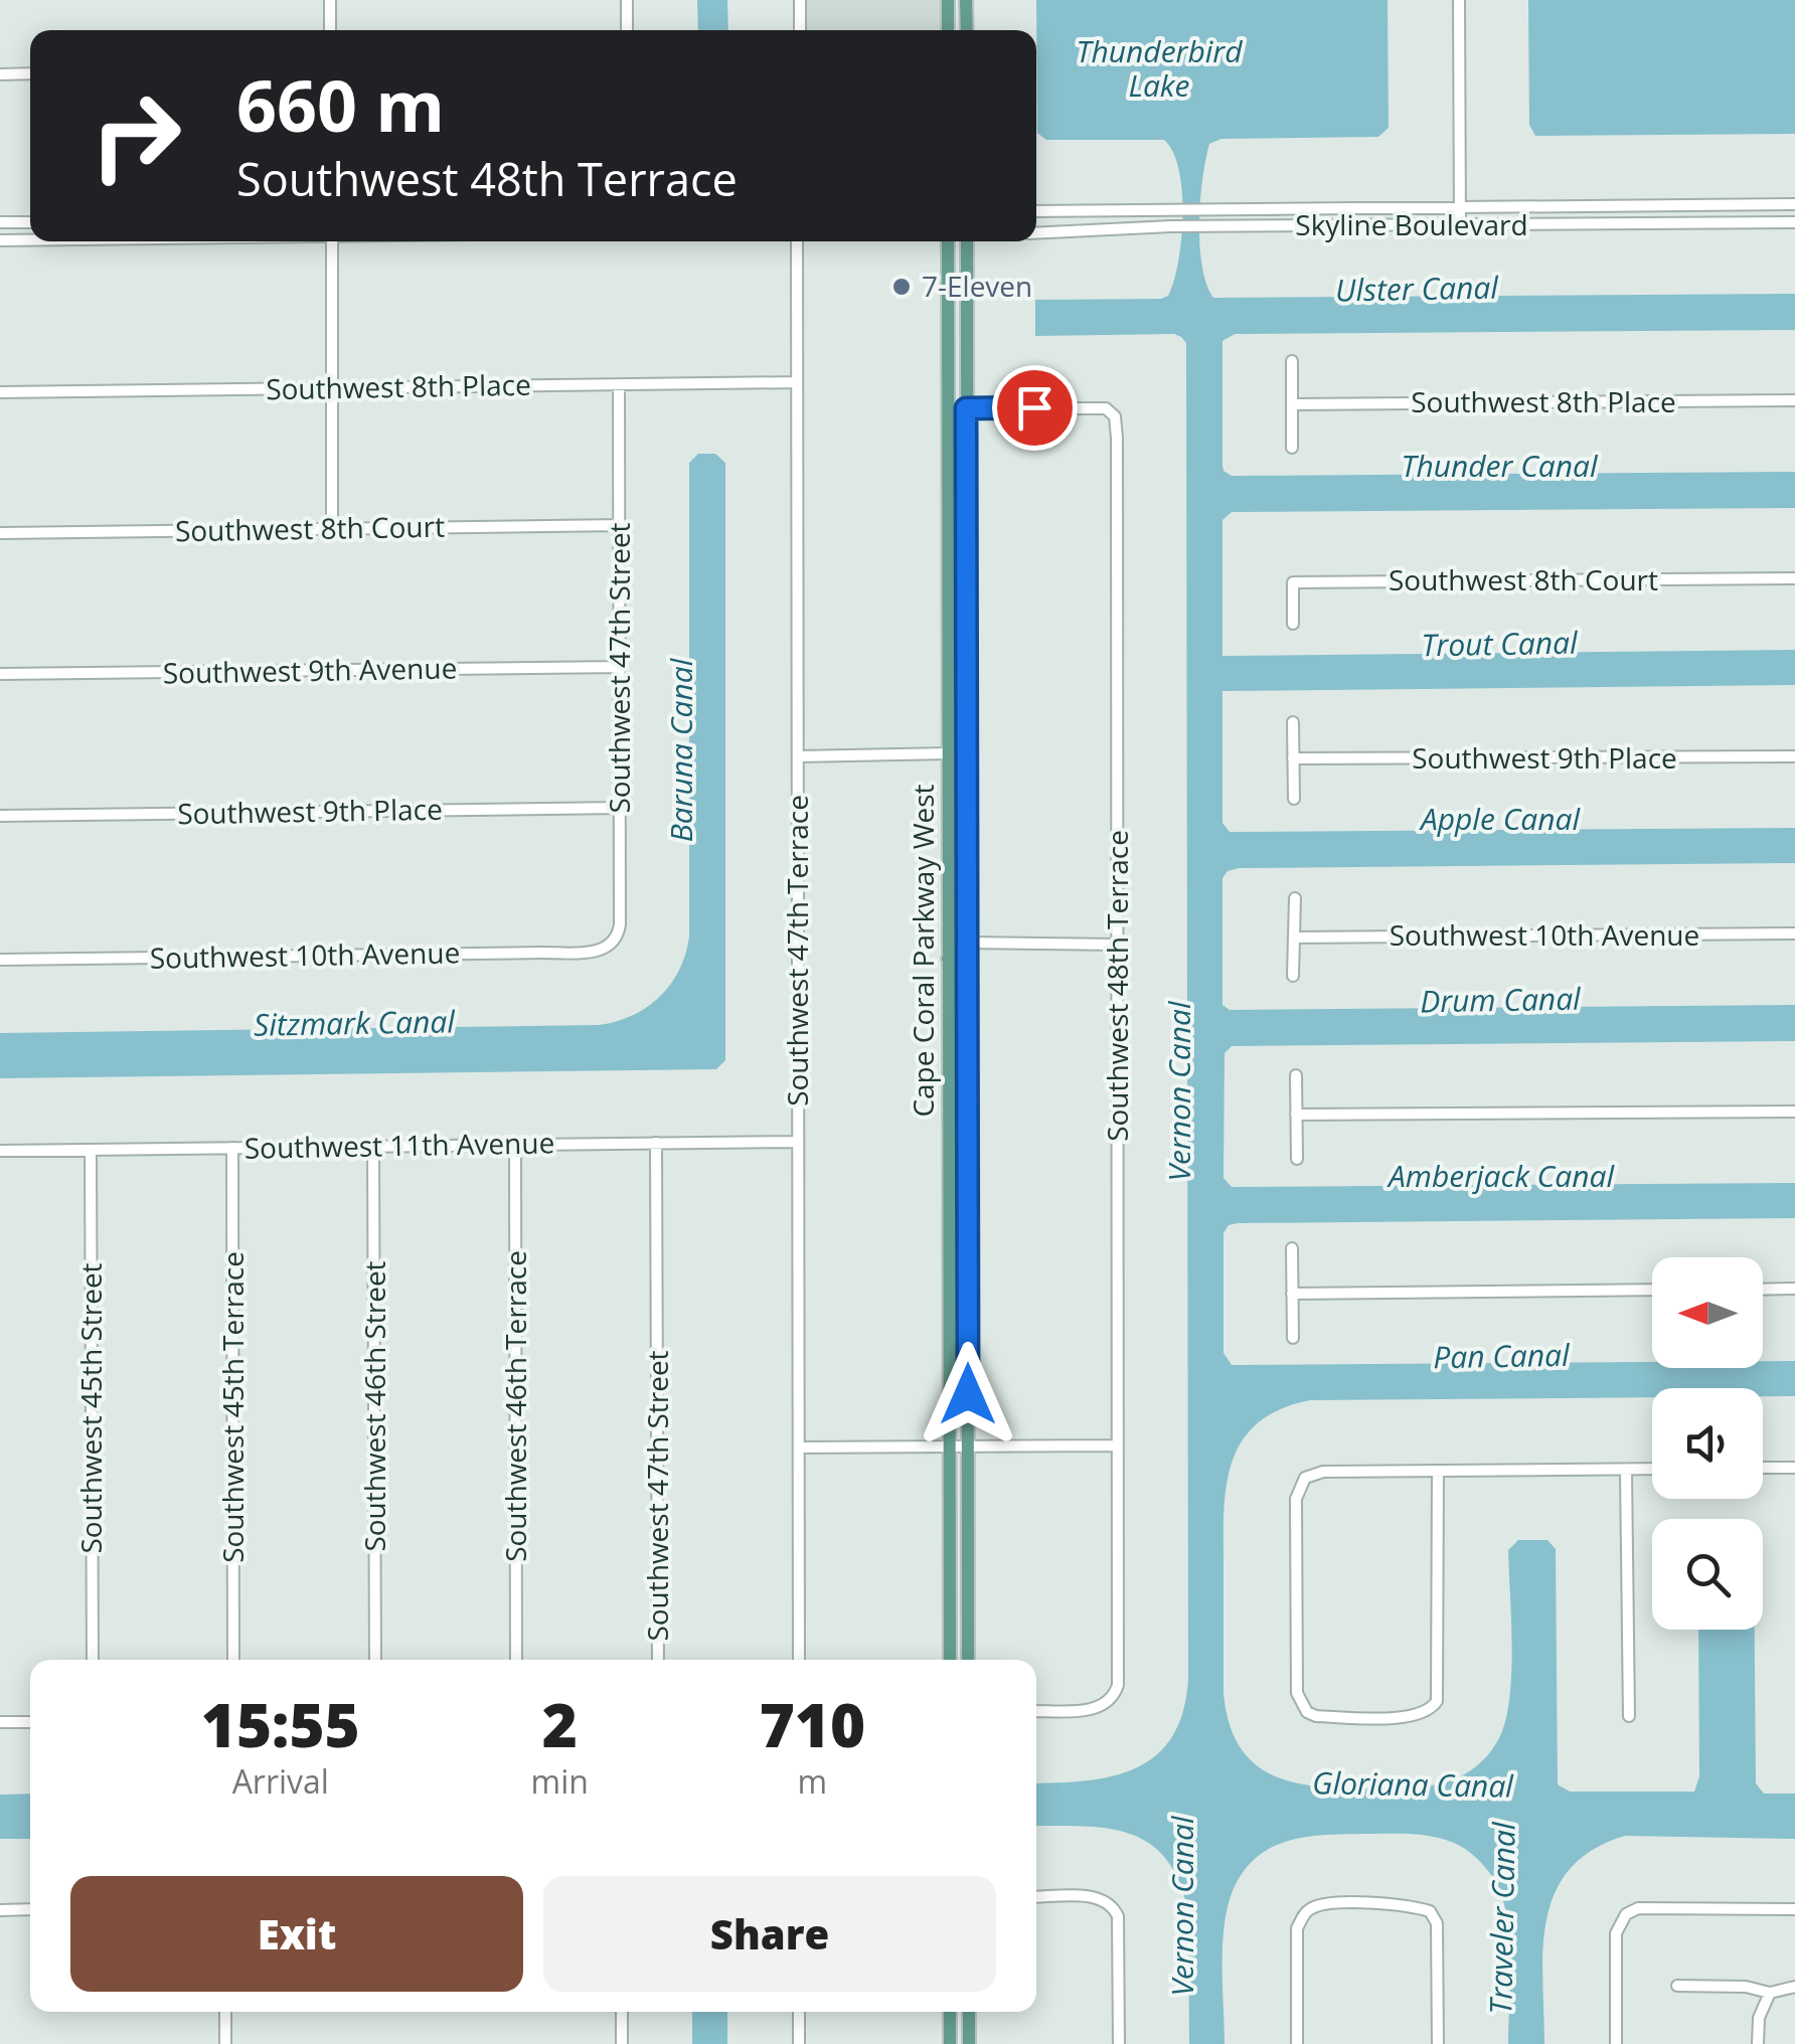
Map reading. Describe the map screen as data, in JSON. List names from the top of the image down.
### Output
{
  "streets": {
    "main road": ["Cape Coral Parkway West"],
    "street": [
      "Skyline Boulevard",
      "Southwest 8th Place",
      "Southwest 8th Court",
      "Southwest 47th Street",
      "Southwest 9th Avenue",
      "Southwest 9th Place",
      "Southwest 10th Avenue",
      "Southwest 47th Terrace",
      "Southwest 48th Terrace",
      "Southwest 11th Avenue",
      "Southwest 46th Street",
      "Southwest 46th Terrace",
      "Southwest 45th Terrace",
      "Southwest 45th Street"
    ]
  },
  "crossings": [
    ["Southwest 8th Place", "Southwest 47th Street"],
    ["Southwest 8th Place", "Southwest 47th Terrace"],
    ["Southwest 8th Court", "Southwest 47th Street"],
    ["Southwest 47th Street", "Southwest 9th Avenue"],
    ["Southwest 47th Street", "Southwest 9th Place"],
    ["Southwest 47th Street", "Southwest 10th Avenue"],
    ["Southwest 47th Street", "Southwest 11th Avenue"],
    ["Southwest 47th Terrace", "Southwest 11th Avenue"],
    ["Cape Coral Parkway West", "Southwest 48th Terrace"],
    ["Southwest 11th Avenue", "Southwest 46th Street"],
    ["Southwest 11th Avenue", "Southwest 46th Terrace"],
    ["Southwest 11th Avenue", "Southwest 45th Terrace"],
    ["Southwest 11th Avenue", "Southwest 45th Street"]
  ],
  "water": [
    "Thunderbird Lake",
    "Ulster Canal",
    "Thunder Canal",
    "Trout Canal",
    "Baruna Canal",
    "Apple Canal",
    "Drum Canal",
    "Sitzmark Canal",
    "Vernon Canal",
    "Amberjack Canal",
    "Pan Canal",
    "Gloriana Canal",
    "Traveler Canal"
  ],
  "places": ["7-Eleven"],
  "north": "left",
  "page": {
    "turn": ["660 m", "Southwest 48th Terrace"],
    "eta": [
      "15:55",
      "Arrival",
      "2",
      "min",
      "710",
      "m"
    ],
    "buttons": ["Exit", "Share"]
  }
}
